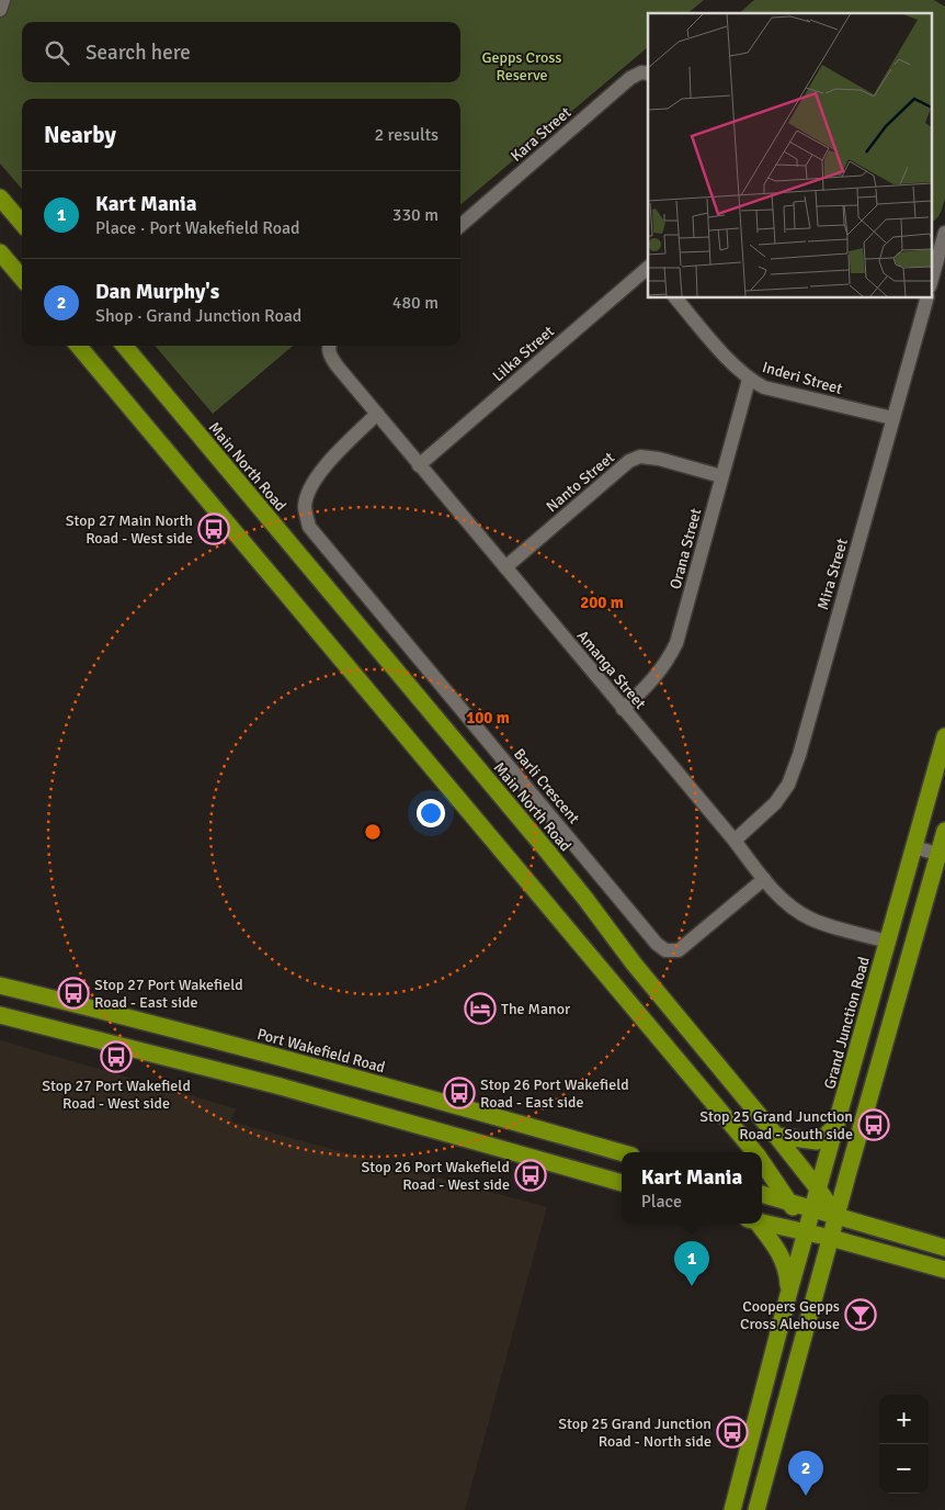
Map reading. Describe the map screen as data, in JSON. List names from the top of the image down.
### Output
{
  "streets": {
    "highway": ["Main North Road", "Grand Junction Road", "Port Wakefield Road"],
    "street": [
      "Kara Street",
      "Lilka Street",
      "Inderi Street",
      "Nanto Street",
      "Orana Street",
      "Mira Street",
      "Amanga Street",
      "Barli Crescent"
    ]
  },
  "crossings": [
    ["Lilka Street", "Amanga Street"],
    ["Inderi Street", "Orana Street"],
    ["Inderi Street", "Mira Street"],
    ["Main North Road", "Grand Junction Road"],
    ["Nanto Street", "Orana Street"],
    ["Nanto Street", "Amanga Street"],
    ["Orana Street", "Amanga Street"],
    ["Mira Street", "Amanga Street"],
    ["Amanga Street", "Barli Crescent"],
    ["Amanga Street", "Grand Junction Road"]
  ],
  "parks": ["Gepps Cross Reserve"],
  "places": {
    "bus stop": [
      "Stop 27 Main North Road - West side",
      "Stop 27 Port Wakefield Road - East side",
      "Stop 27 Port Wakefield Road - West side",
      "Stop 26 Port Wakefield Road - East side",
      "Stop 25 Grand Junction Road - South side",
      "Stop 26 Port Wakefield Road - West side",
      "Stop 25 Grand Junction Road - North side"
    ],
    "hotel": ["The Manor"],
    "bar": ["Coopers Gepps Cross Alehouse"]
  },
  "page": {
    "search": "Search here",
    "heading": ["Nearby", "2 results"],
    "list": [
      {
        "mark": "1",
        "name": "Kart Mania",
        "note": "Place · Port Wakefield Road",
        "value": "330 m"
      },
      {
        "mark": "2",
        "name": "Dan Murphy's",
        "note": "Shop · Grand Junction Road",
        "value": "480 m"
      }
    ],
    "popup": ["Kart Mania", "Place"],
    "pins": ["1", "2"],
    "map_buttons": ["+", "−"]
  },
  "rings": ["200 m", "100 m"]
}
